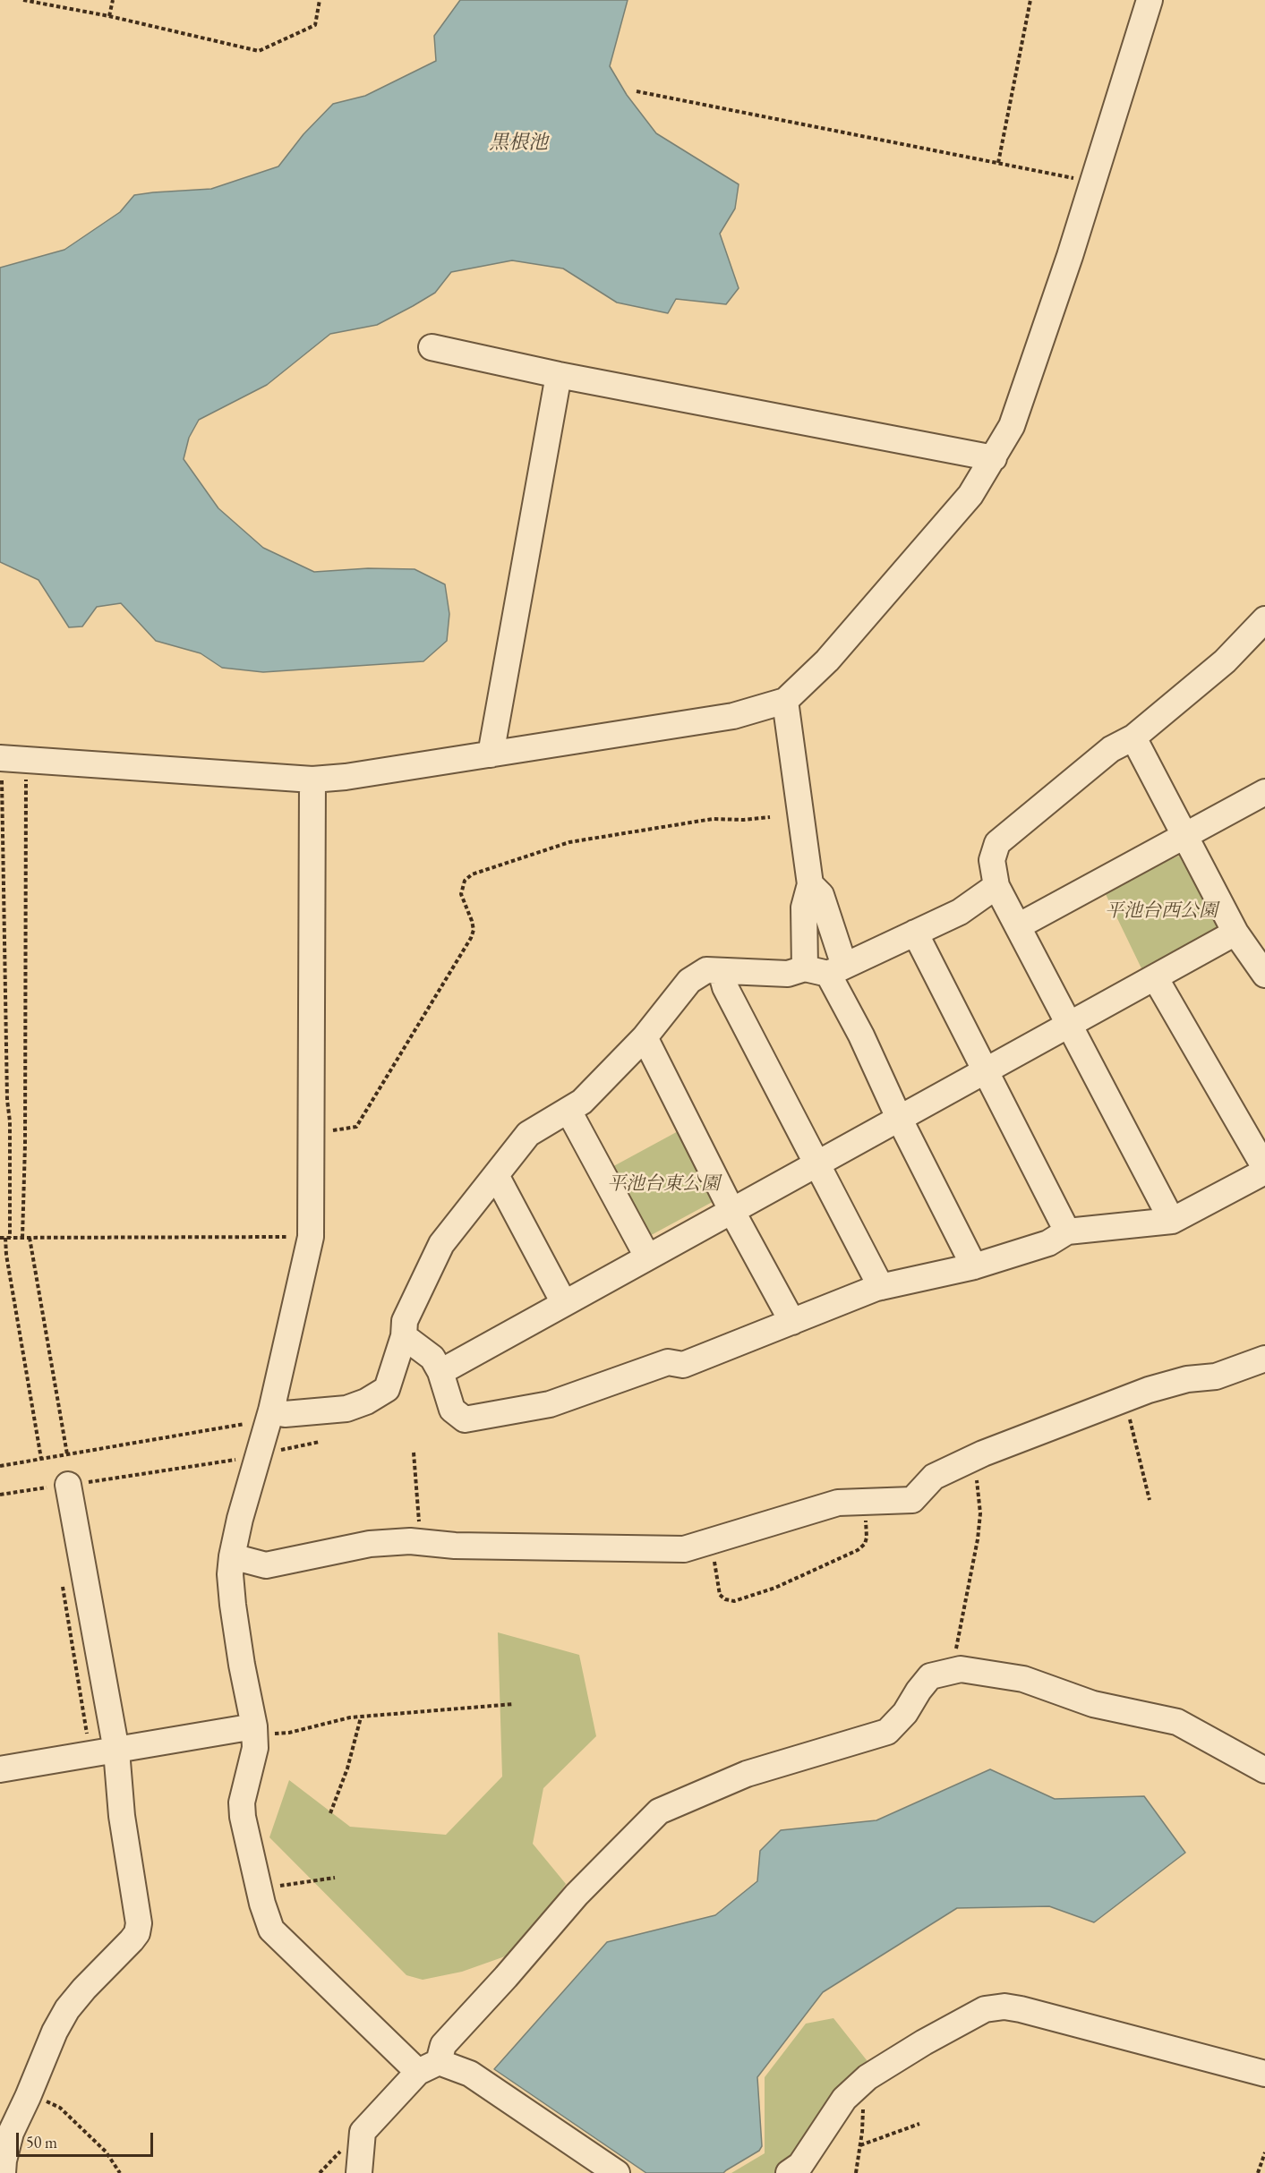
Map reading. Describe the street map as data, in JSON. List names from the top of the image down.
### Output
{
  "water": ["黒根池"],
  "parks": ["平池台西公園", "平池台東公園"],
  "scale_bar": "50 m"
}
